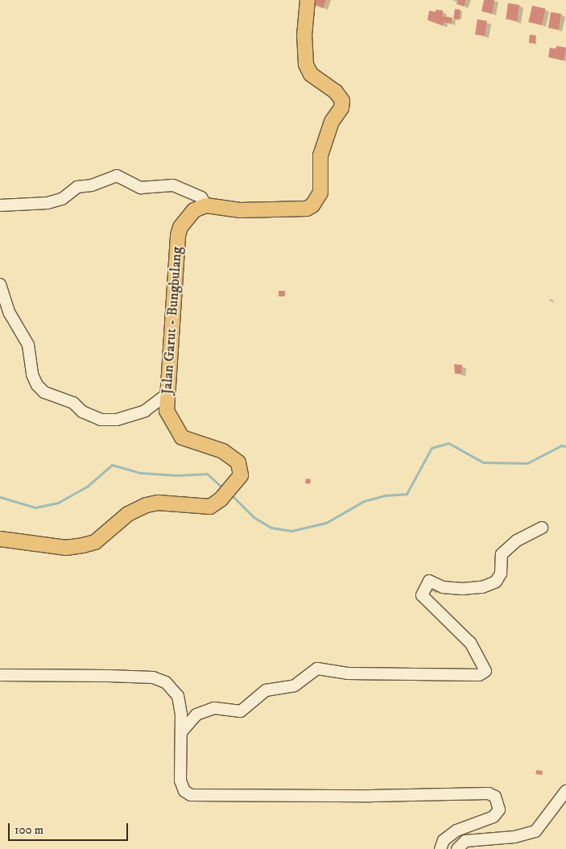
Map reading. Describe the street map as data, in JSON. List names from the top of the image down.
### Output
{
  "streets": {
    "main road": ["Jalan Garut - Bungbulang"]
  },
  "scale_bar": "100 m"
}
